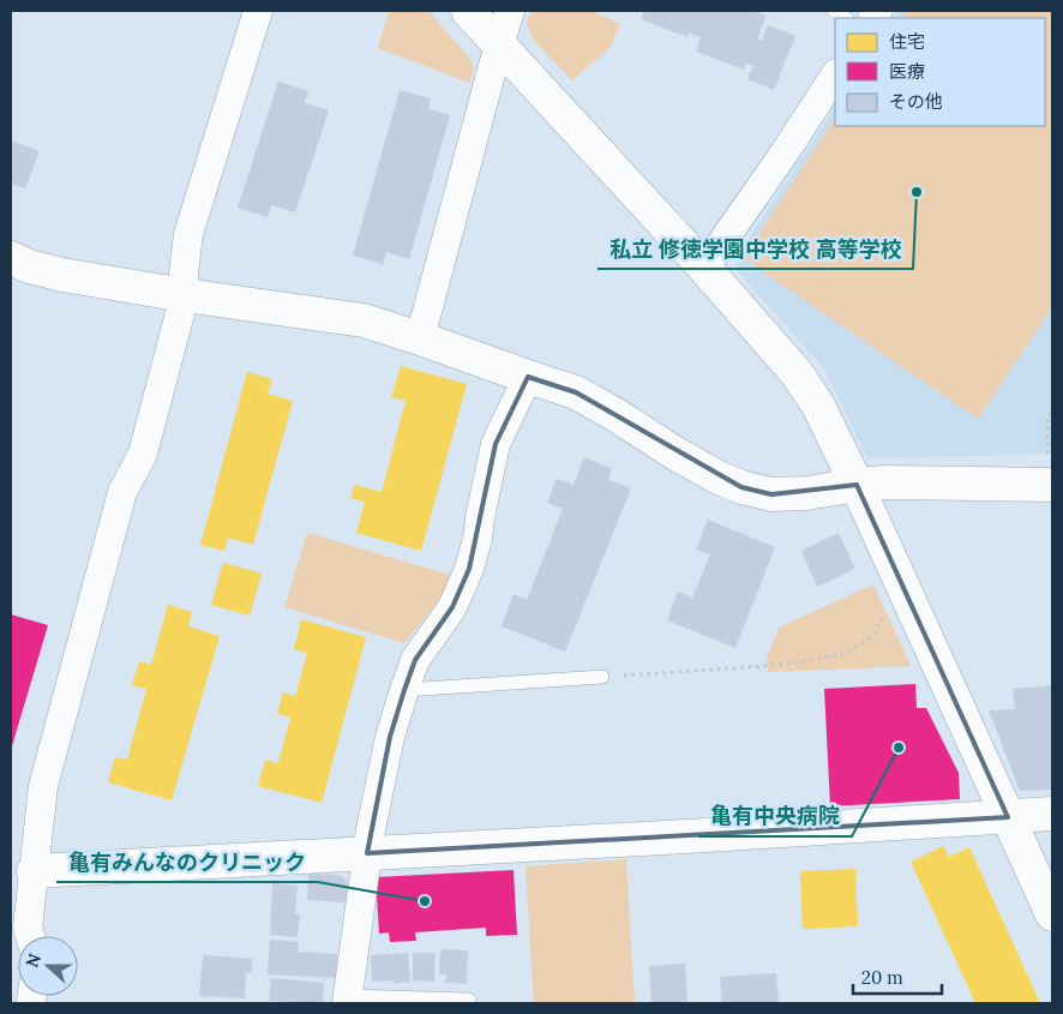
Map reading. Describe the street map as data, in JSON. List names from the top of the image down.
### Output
{
  "places": ["私立 修徳学園中学校 高等学校", "亀有中央病院", "亀有みんなのクリニック"],
  "legend": ["住宅", "医療", "その他"],
  "scale_bar": "20 m",
  "north": "left"
}
